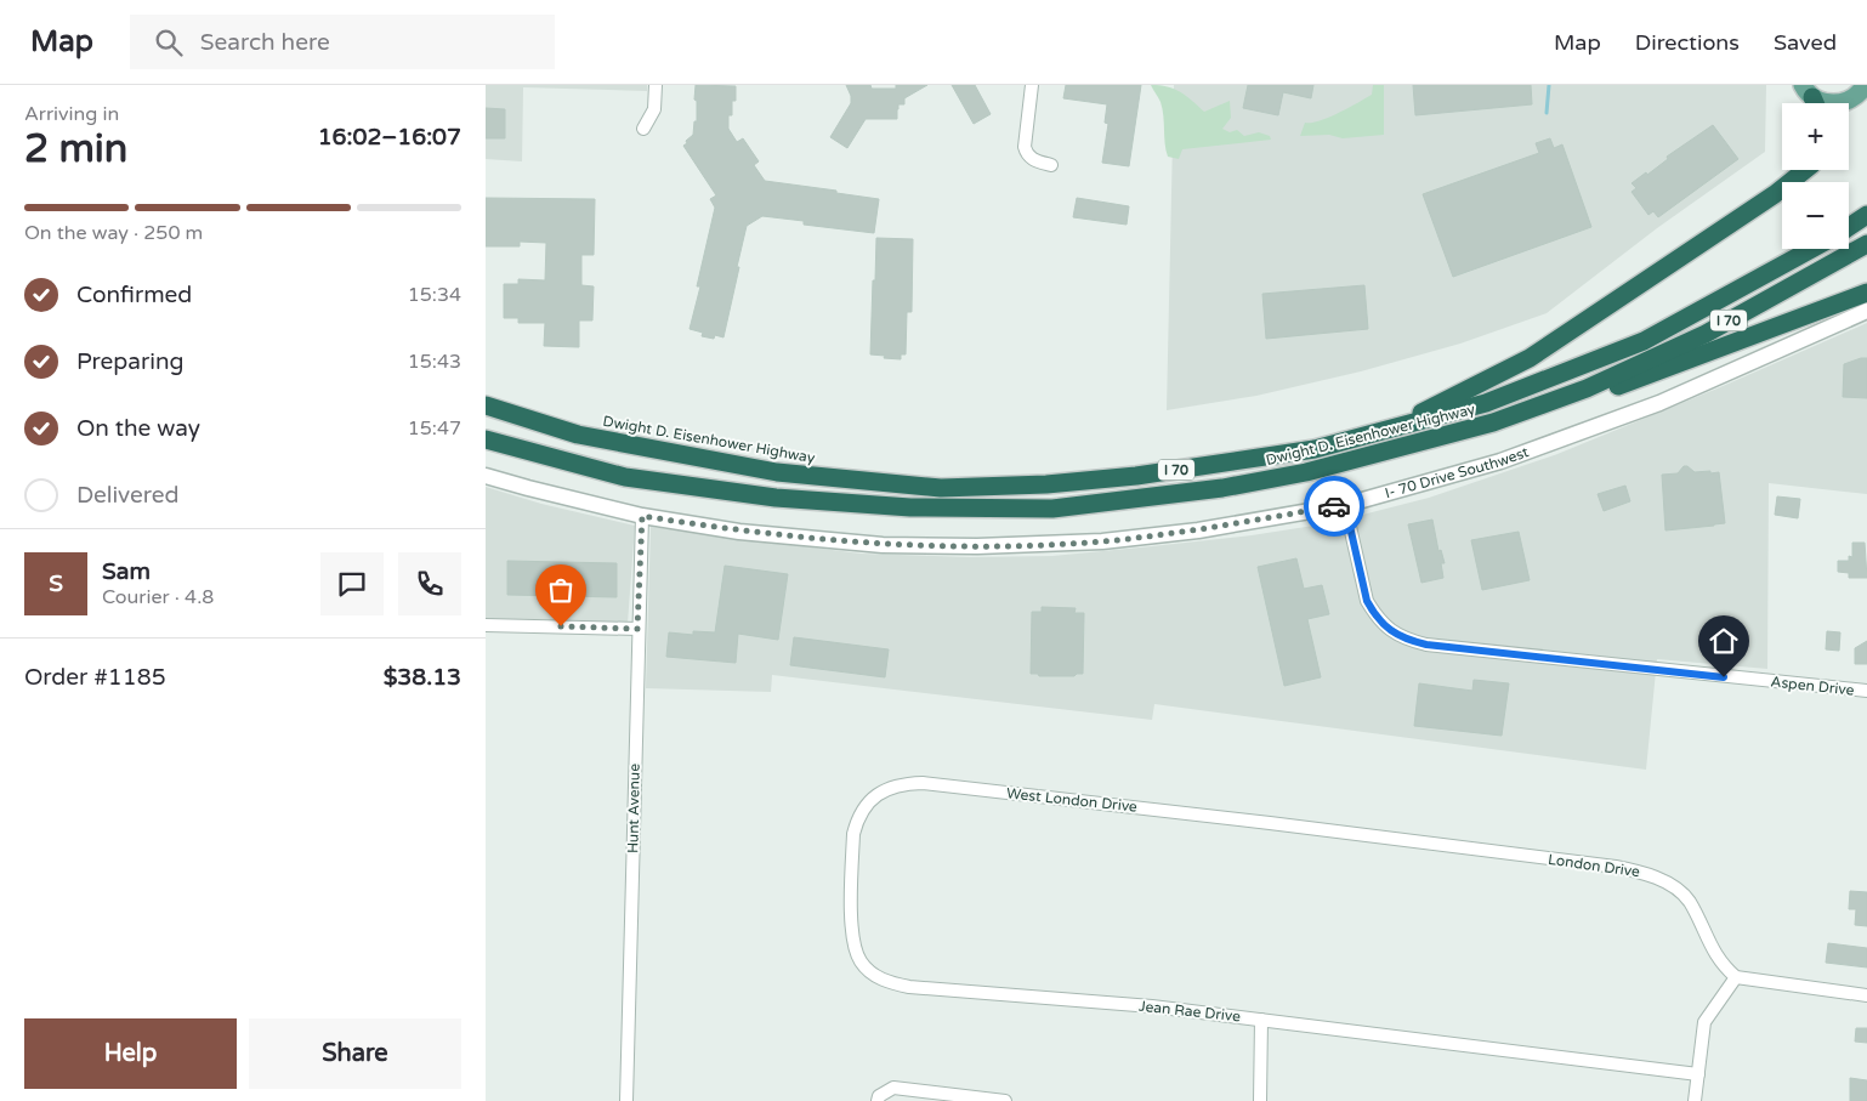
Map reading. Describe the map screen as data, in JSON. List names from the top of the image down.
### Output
{
  "streets": {
    "highway": ["I 70", "Dwight D. Eisenhower Highway"],
    "street": [
      "I- 70 Drive Southwest",
      "Aspen Drive",
      "West London Drive",
      "Hunt Avenue",
      "London Drive",
      "Jean Rae Drive"
    ]
  },
  "crossings": [
    ["I- 70 Drive Southwest", "Aspen Drive"],
    ["I- 70 Drive Southwest", "Hunt Avenue"],
    ["West London Drive", "London Drive"],
    ["West London Drive", "Jean Rae Drive"]
  ],
  "page": {
    "header": "Map",
    "search": "Search here",
    "nav": ["Map", "Directions", "Saved"],
    "heading": ["2 min", "Arriving in", "16:02–16:07"],
    "panel": [
      "Sam",
      "Courier · 4.8",
      "Order #1185",
      "$38.13"
    ],
    "map_buttons": ["+", "−"],
    "bar": "On the way · 250 m",
    "list": [
      ["Confirmed", "15:34"],
      ["Preparing", "15:43"],
      ["On the way", "15:47"],
      "Delivered"
    ],
    "round": "S",
    "buttons": ["Help", "Share"]
  }
}
